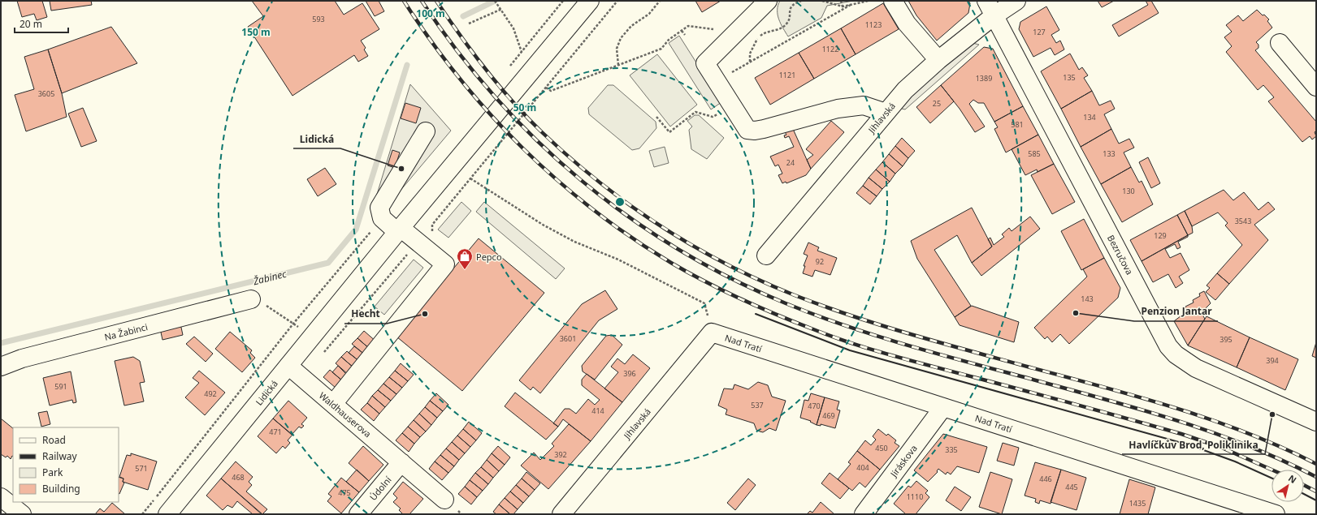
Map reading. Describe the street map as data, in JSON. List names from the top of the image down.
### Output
{
  "streets": {
    "street": [
      "Jihlavská",
      "Bezručova",
      "Na Žabinci",
      "Nad Tratí",
      "Lidická",
      "Waldhauserova",
      "Jiráskova",
      "Údolní"
    ]
  },
  "crossings": [
    ["Jihlavská", "Bezručova"],
    ["Jihlavská", "Nad Tratí"],
    ["Nad Tratí", "Jiráskova"],
    ["Lidická", "Waldhauserova"],
    ["Waldhauserova", "Údolní"]
  ],
  "water": ["Žabinec"],
  "places": {
    "other": [
      "Lidická",
      "Penzion Jantar",
      "Hecht",
      "Havlíčkův Brod, Poliklinika"
    ],
    "shop": ["Pepco"]
  },
  "house_numbers": [
    "593",
    "1123",
    "127",
    "1122",
    "1121",
    "135",
    "1389",
    "3605",
    "25",
    "134",
    "581",
    "585",
    "133",
    "24",
    "130",
    "3543",
    "129",
    "92",
    "143",
    "3601",
    "395",
    "394",
    "396",
    "591",
    "492",
    "537",
    "470",
    "414",
    "469",
    "471",
    "450",
    "335",
    "392",
    "404",
    "571",
    "468",
    "446",
    "445",
    "475",
    "1110",
    "1435"
  ],
  "legend": [
    "Road",
    "Railway",
    "Park",
    "Building"
  ],
  "scale_bar": "20 m",
  "north": "top right",
  "rings": ["100 m", "150 m", "50 m"]
}
